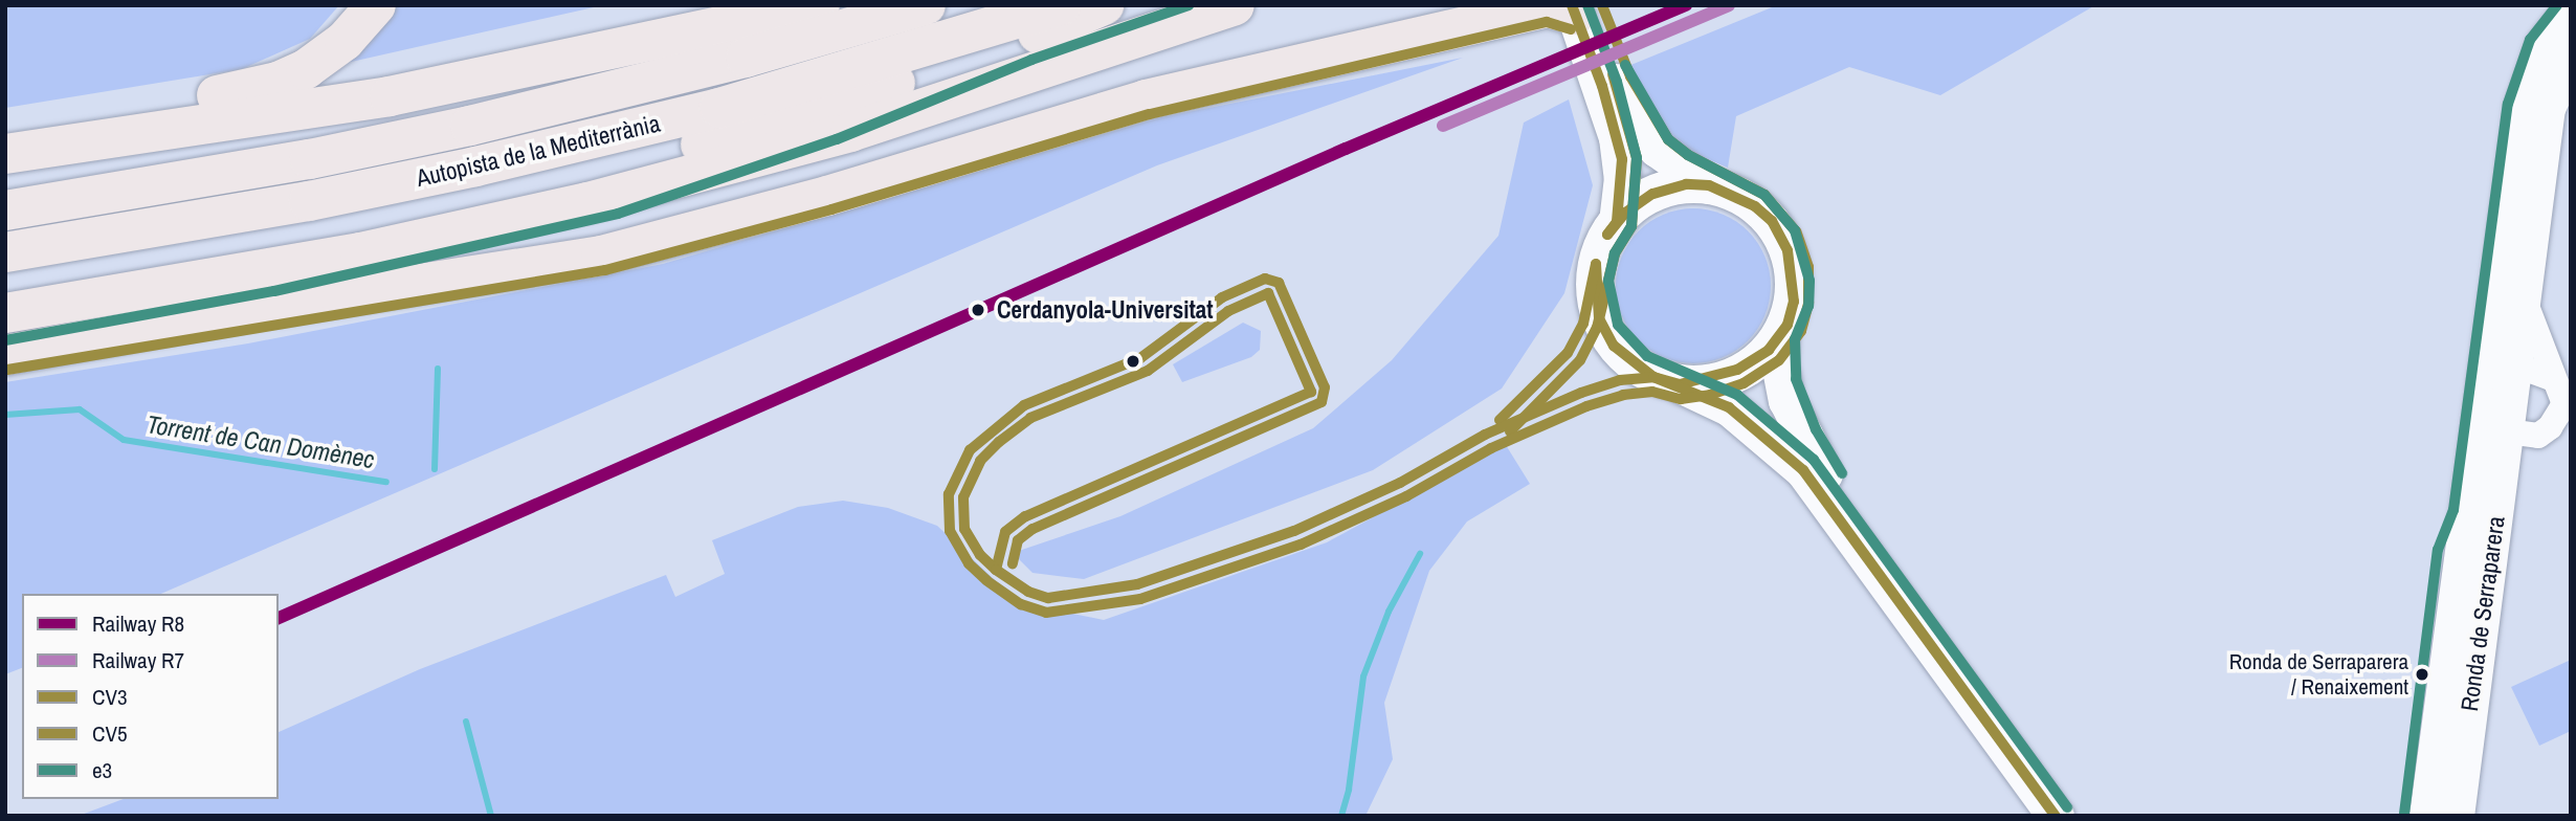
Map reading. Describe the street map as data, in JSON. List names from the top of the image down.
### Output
{
  "streets": {
    "highway": ["Autopista de la Mediterrània"],
    "street": ["Ronda de Serraparera"]
  },
  "water": ["Torrent de Can Domènec"],
  "places": ["Cerdanyola-Universitat", "Ronda de Serraparera / Renaixement"],
  "lines": [
    "rail line R8",
    "rail line R7",
    "transit line CV3",
    "transit line CV5",
    "transit line e3"
  ],
  "legend": [
    "Railway R8",
    "Railway R7",
    "CV3",
    "CV5",
    "e3"
  ]
}
